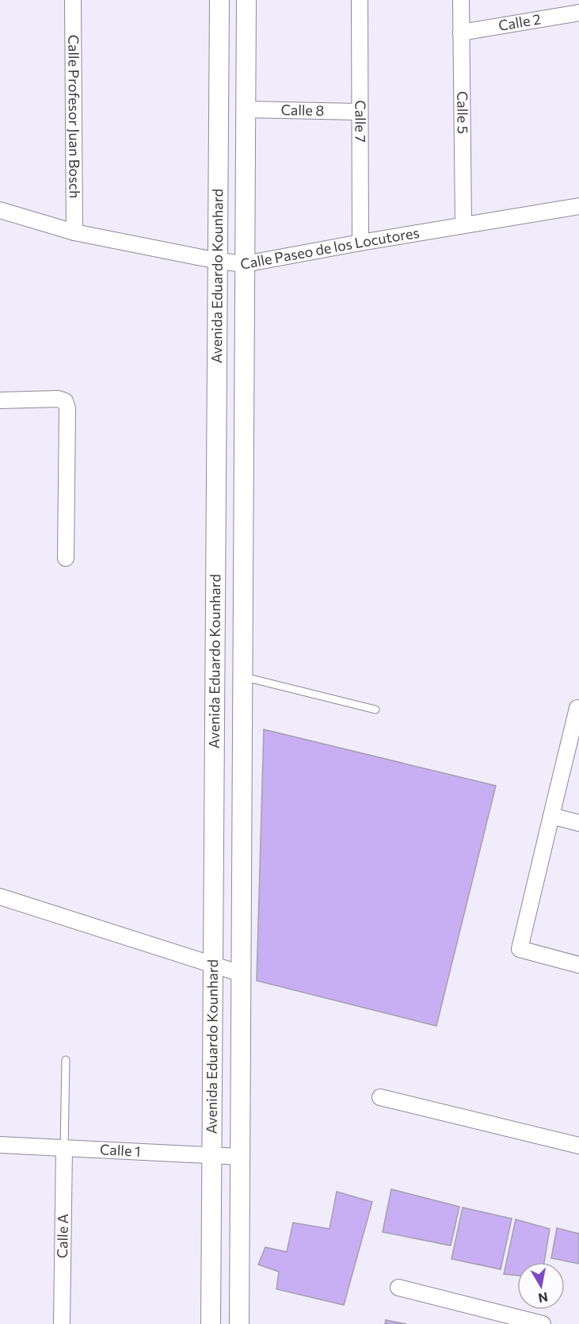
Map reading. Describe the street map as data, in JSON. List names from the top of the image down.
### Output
{
  "streets": {
    "street": [
      "Calle 2",
      "Calle 8",
      "Calle 5",
      "Calle Profesor Juan Bosch",
      "Calle 7",
      "Calle Paseo de los Locutores",
      "Avenida Eduardo Kounhard",
      "Calle 1",
      "Calle A"
    ]
  },
  "crossings": [
    ["Calle 2", "Calle 5"],
    ["Calle 8", "Calle 7"],
    ["Calle 8", "Avenida Eduardo Kounhard"],
    ["Calle 5", "Calle Paseo de los Locutores"],
    ["Calle Profesor Juan Bosch", "Calle Paseo de los Locutores"],
    ["Calle 7", "Calle Paseo de los Locutores"],
    ["Calle Paseo de los Locutores", "Avenida Eduardo Kounhard"],
    ["Avenida Eduardo Kounhard", "Calle 1"],
    ["Calle 1", "Calle A"]
  ],
  "north": "bottom"
}
